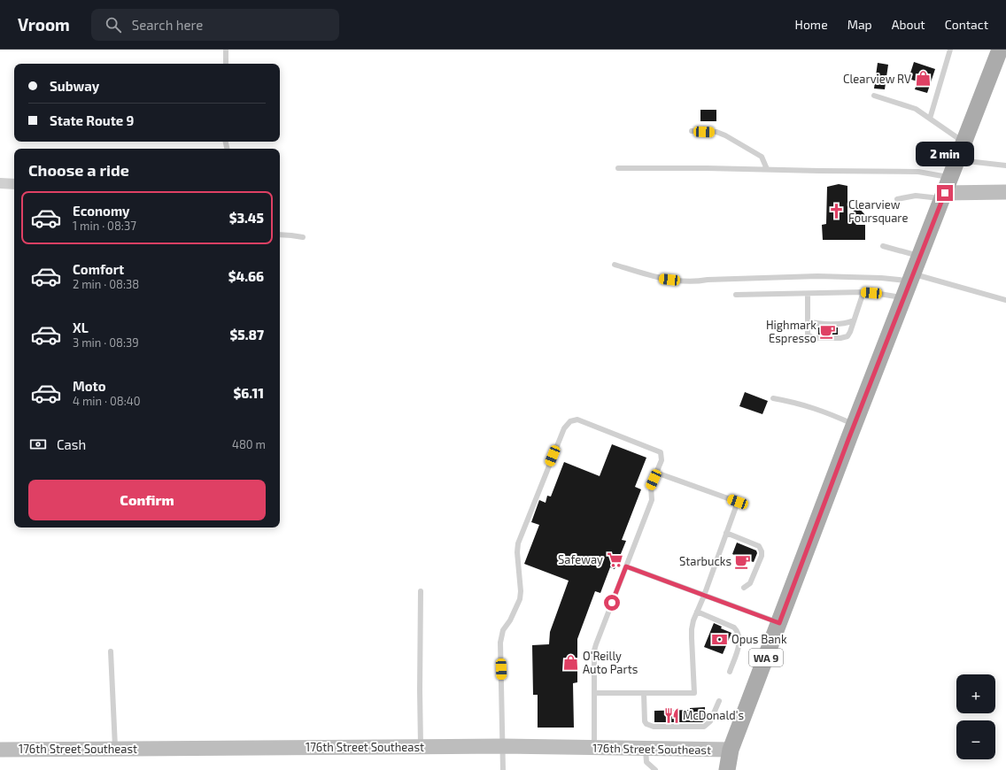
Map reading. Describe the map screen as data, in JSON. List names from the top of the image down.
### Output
{
  "streets": {
    "main road": ["WA 9"],
    "street": ["176th Street Southeast"]
  },
  "crossings": [
    ["WA 9", "176th Street Southeast"]
  ],
  "places": {
    "shop": ["Clearview RV", "O'Reilly Auto Parts"],
    "church": ["Clearview Foursquare"],
    "cafe": ["Highmark Espresso", "Starbucks"],
    "supermarket": ["Safeway"],
    "bank": ["Opus Bank"],
    "restaurant": ["McDonald's"]
  },
  "page": {
    "header": "Vroom",
    "search": "Search here",
    "nav": [
      "Home",
      "Map",
      "About",
      "Contact"
    ],
    "banner": ["Subway", "State Route 9"],
    "bubble": "2 min",
    "heading": "Choose a ride",
    "list": [
      {
        "name": "Economy",
        "note": "1 min · 08:37",
        "value": "$3.45"
      },
      {
        "name": "Comfort",
        "note": "2 min · 08:38",
        "value": "$4.66"
      },
      {
        "name": "XL",
        "note": "3 min · 08:39",
        "value": "$5.87"
      },
      {
        "name": "Moto",
        "note": "4 min · 08:40",
        "value": "$6.11"
      }
    ],
    "pay": ["Cash", "480 m"],
    "buttons": "Confirm",
    "map_buttons": ["+", "−"]
  }
}
